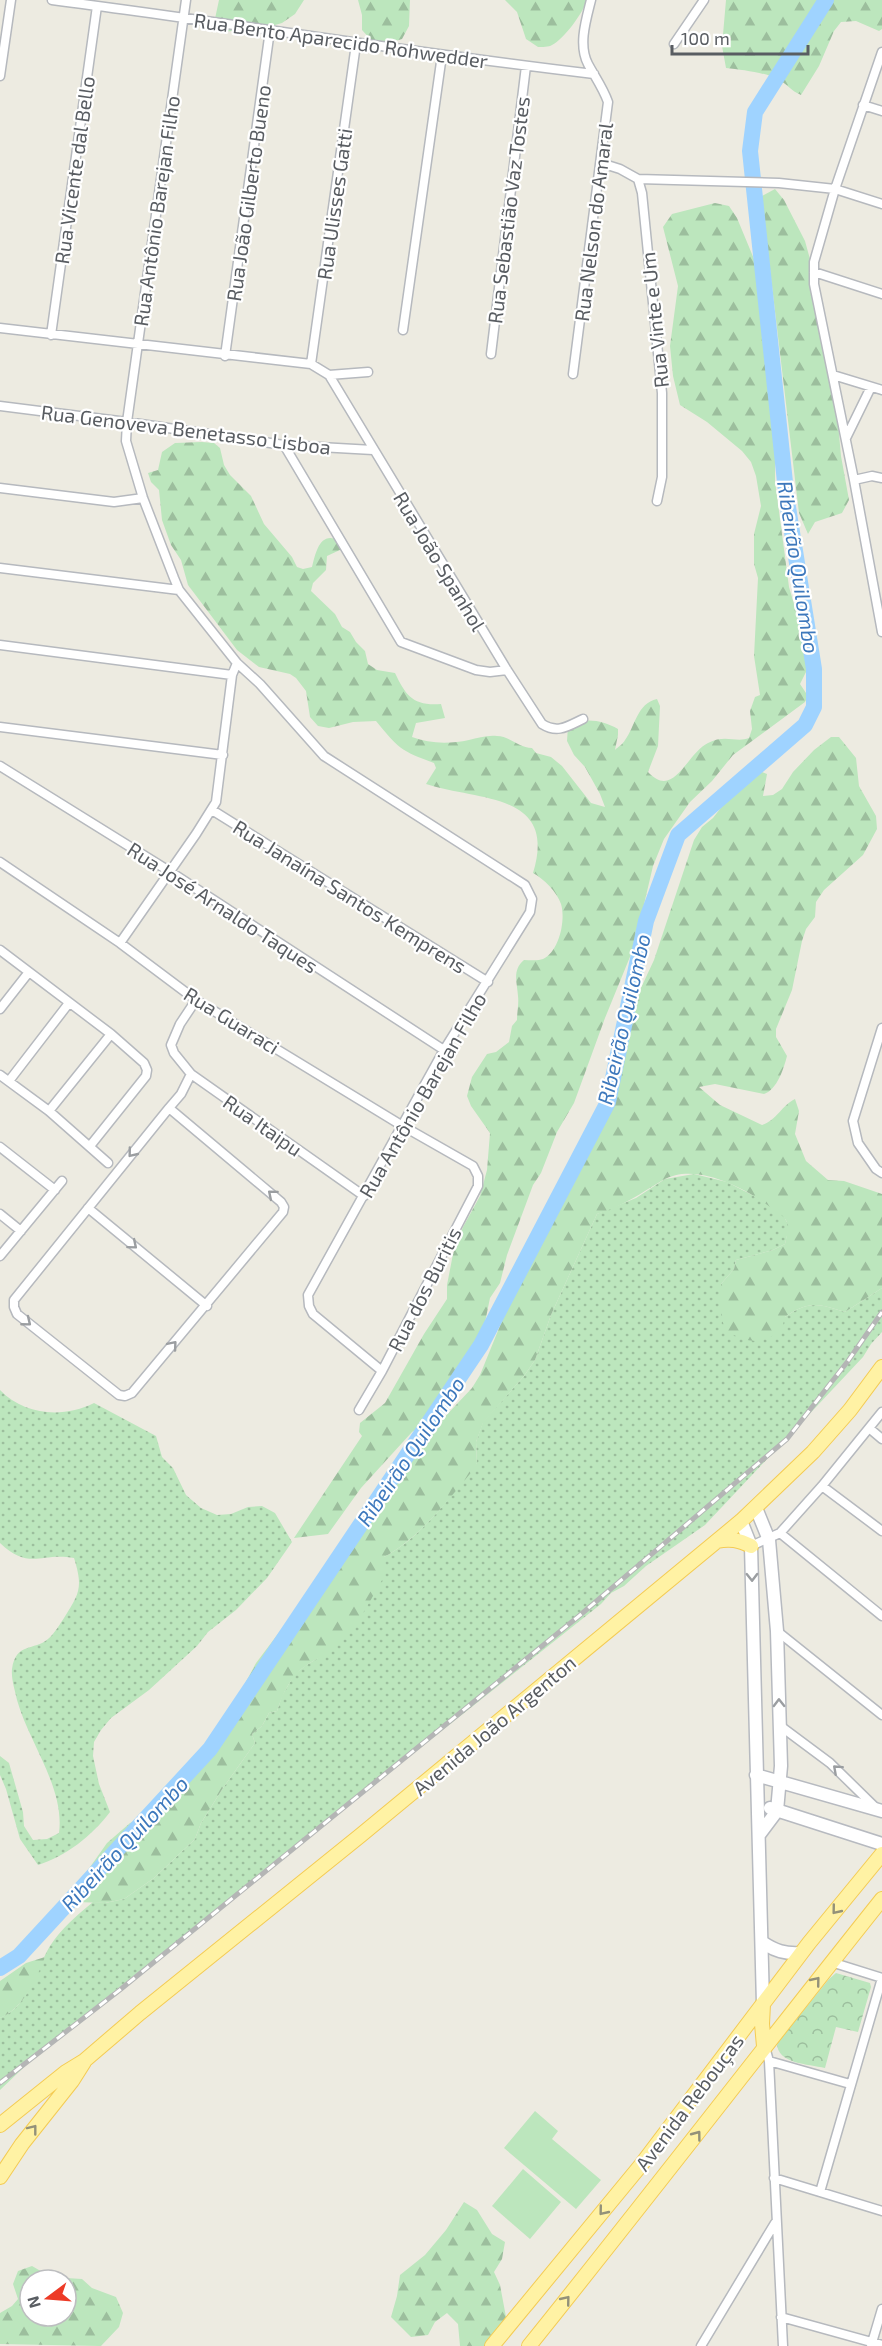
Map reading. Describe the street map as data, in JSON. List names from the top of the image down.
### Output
{
  "streets": {
    "main road": ["Avenida João Argenton", "Avenida Rebouças"],
    "street": [
      "Rua Bento Aparecido Rohwedder",
      "Rua Vicente dal Bello",
      "Rua João Gilberto Bueno",
      "Rua Ulisses Gatti",
      "Rua Sebastião Vaz Tostes",
      "Rua Antônio Barejan Filho",
      "Rua Nelson do Amaral",
      "Rua Vinte e Um",
      "Rua Genoveva Benetasso Lisboa",
      "Rua João Spanhol",
      "Rua Janaína Santos Kemprens",
      "Rua José Arnaldo Taques",
      "Rua Guaraci",
      "Rua Itaipu",
      "Rua dos Buritis"
    ]
  },
  "crossings": [
    ["Rua Bento Aparecido Rohwedder", "Rua Vicente dal Bello"],
    ["Rua Bento Aparecido Rohwedder", "Rua João Gilberto Bueno"],
    ["Rua Bento Aparecido Rohwedder", "Rua Ulisses Gatti"],
    ["Rua Bento Aparecido Rohwedder", "Rua Sebastião Vaz Tostes"],
    ["Rua Bento Aparecido Rohwedder", "Rua Antônio Barejan Filho"],
    ["Rua Bento Aparecido Rohwedder", "Rua Nelson do Amaral"],
    ["Rua Ulisses Gatti", "Rua João Spanhol"],
    ["Rua Antônio Barejan Filho", "Rua Genoveva Benetasso Lisboa"],
    ["Rua Antônio Barejan Filho", "Rua Janaína Santos Kemprens"],
    ["Rua Antônio Barejan Filho", "Rua José Arnaldo Taques"],
    ["Rua Antônio Barejan Filho", "Rua Guaraci"],
    ["Rua Antônio Barejan Filho", "Rua Itaipu"],
    ["Rua Antônio Barejan Filho", "Rua dos Buritis"],
    ["Rua Genoveva Benetasso Lisboa", "Rua João Spanhol"],
    ["Rua Guaraci", "Rua Itaipu"],
    ["Rua Guaraci", "Rua dos Buritis"]
  ],
  "water": ["Ribeirão Quilombo"],
  "scale_bar": "100 m",
  "north": "left"
}
